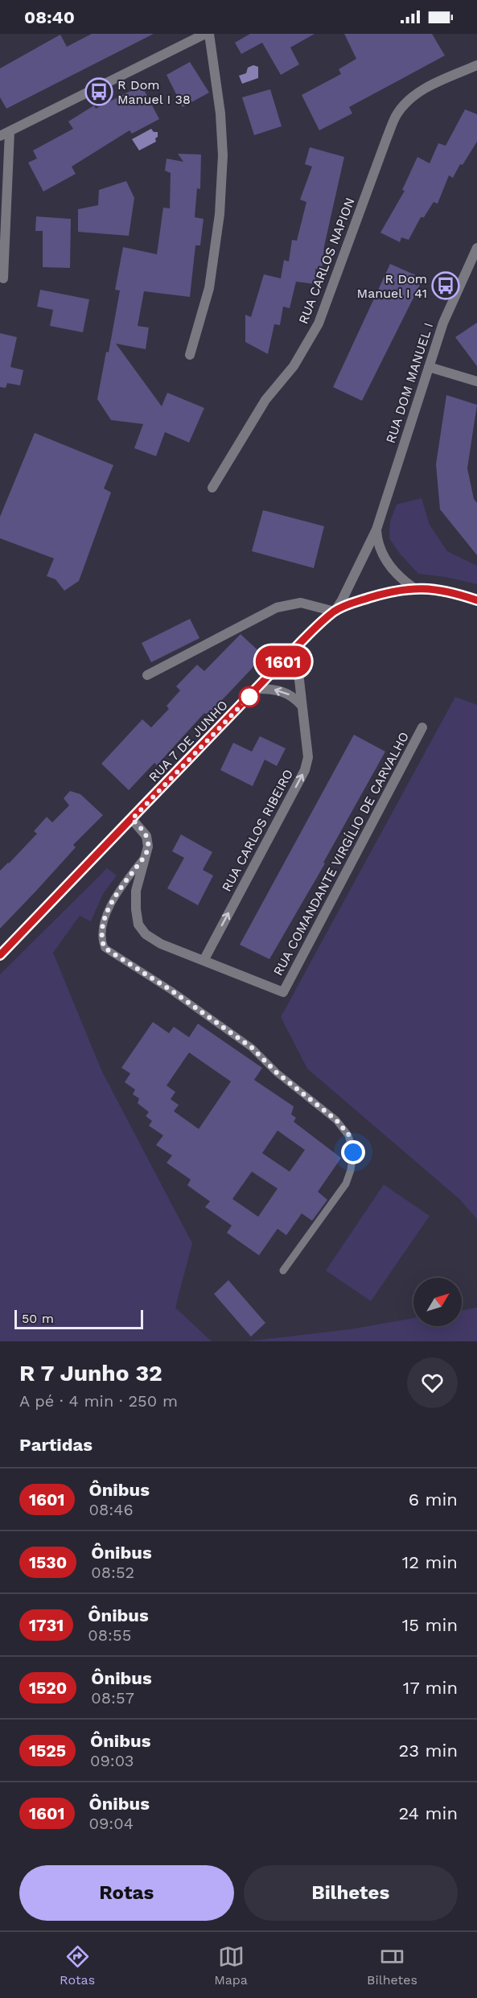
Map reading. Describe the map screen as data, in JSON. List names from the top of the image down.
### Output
{
  "streets": {
    "main road": ["RUA 7 DE JUNHO"],
    "street": [
      "RUA CARLOS NAPION",
      "RUA DOM MANUEL I",
      "RUA CARLOS RIBEIRO",
      "RUA COMANDANTE VIRGÍLIO DE CARVALHO"
    ]
  },
  "crossings": [
    ["RUA DOM MANUEL I", "RUA 7 DE JUNHO"],
    ["RUA 7 DE JUNHO", "RUA CARLOS RIBEIRO"],
    ["RUA CARLOS RIBEIRO", "RUA COMANDANTE VIRGÍLIO DE CARVALHO"]
  ],
  "one_way": ["RUA CARLOS RIBEIRO"],
  "places": {
    "bus stop": ["R Dom Manuel I 38", "R Dom Manuel I 41"]
  },
  "lines": ["bus line 1601"],
  "scale_bar": "50 m",
  "north": "top right",
  "page": {
    "status": "08:40",
    "on_map": "1601",
    "scale": "50 m",
    "heading": [
      ["R 7 Junho 32", "A pé · 4 min · 250 m"],
      "Partidas"
    ],
    "list": [
      {
        "mark": "1601",
        "name": "Ônibus",
        "note": "08:46",
        "value": "6 min"
      },
      {
        "mark": "1530",
        "name": "Ônibus",
        "note": "08:52",
        "value": "12 min"
      },
      {
        "mark": "1731",
        "name": "Ônibus",
        "note": "08:55",
        "value": "15 min"
      },
      {
        "mark": "1520",
        "name": "Ônibus",
        "note": "08:57",
        "value": "17 min"
      },
      {
        "mark": "1525",
        "name": "Ônibus",
        "note": "09:03",
        "value": "23 min"
      },
      {
        "mark": "1601",
        "name": "Ônibus",
        "note": "09:04",
        "value": "24 min"
      }
    ],
    "buttons": ["Rotas", "Bilhetes"],
    "tabs": ["Rotas", "Mapa", "Bilhetes"]
  }
}
